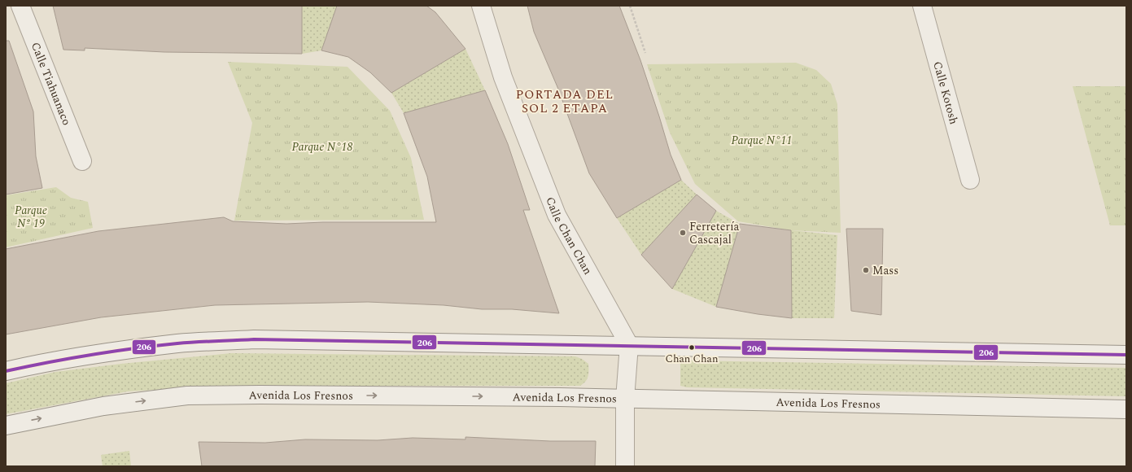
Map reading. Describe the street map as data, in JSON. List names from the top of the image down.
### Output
{
  "streets": {
    "main road": [
      "Calle Tiahuanaco",
      "Calle Kotosh",
      "Calle Chan Chan",
      "Avenida Los Fresnos"
    ]
  },
  "districts": ["PORTADA DEL SOL 2 ETAPA"],
  "parks": ["Parque N°11", "Parque N°18", "Parque Nº 19"],
  "places": ["Ferretería Cascajal", "Mass", "Chan Chan"],
  "lines": ["transit line 206"]
}
